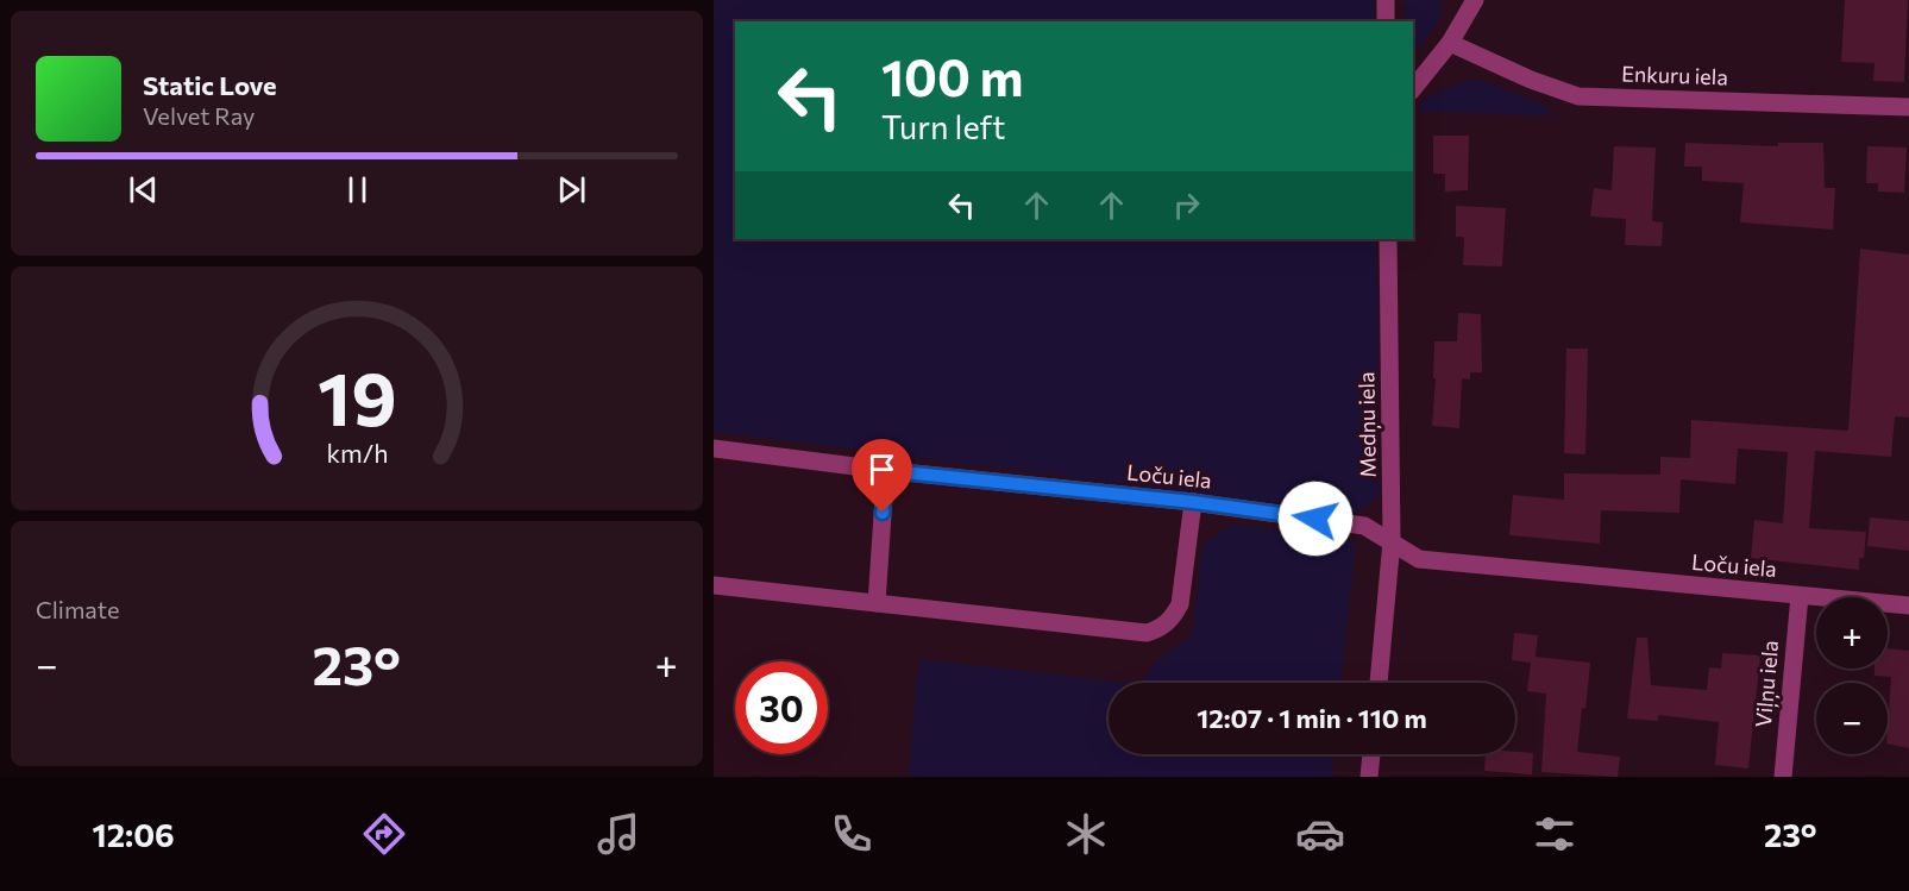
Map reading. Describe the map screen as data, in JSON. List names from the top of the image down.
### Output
{
  "streets": {
    "street": [
      "Enkuru iela",
      "Medņu iela",
      "Loču iela",
      "Viļņu iela"
    ]
  },
  "crossings": [
    ["Medņu iela", "Loču iela"],
    ["Loču iela", "Viļņu iela"]
  ],
  "page": {
    "turn": ["100 m", "Turn left"],
    "song": ["Static Love", "Velvet Ray"],
    "tile": "Climate",
    "map_buttons": ["+", "−"],
    "heat": ["−", "23°", "+"],
    "limit": "30",
    "trip": "12:07 · 1 min · 110 m",
    "tabs": ["12:06", "23°"],
    "gauge": ["19", "km/h"]
  }
}
